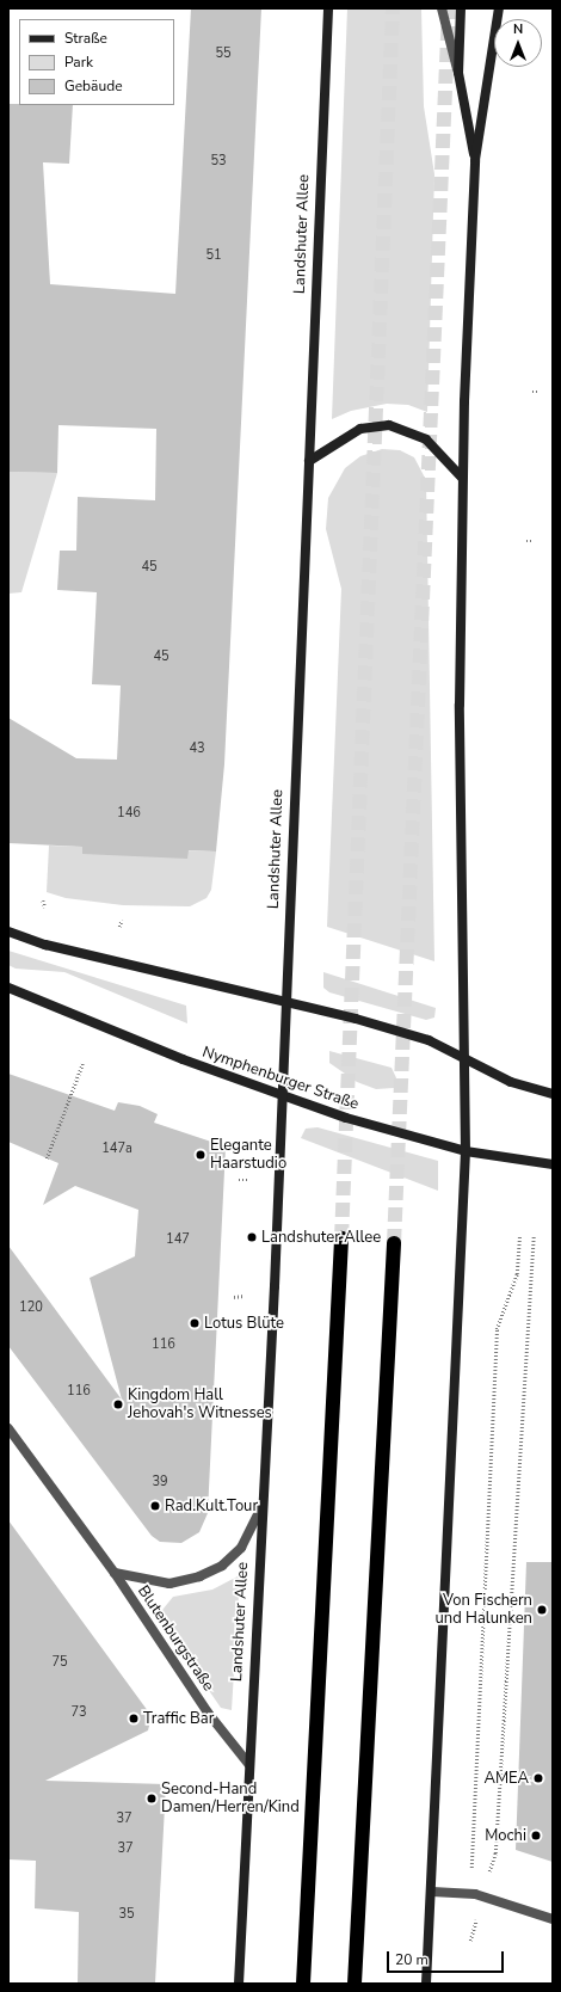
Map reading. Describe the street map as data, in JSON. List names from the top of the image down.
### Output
{
  "streets": {
    "main road": ["Landshuter Allee", "Nymphenburger Straße"],
    "street": ["Blutenburgstraße"]
  },
  "crossings": [
    ["Landshuter Allee", "Nymphenburger Straße"],
    ["Landshuter Allee", "Blutenburgstraße"]
  ],
  "places": [
    "Elegante Haarstudio",
    "Landshuter Allee",
    "Lotus Blüte",
    "Kingdom Hall Jehovah's Witnesses",
    "Rad.Kult.Tour",
    "Von Fischern und Halunken",
    "Traffic Bar",
    "AMEA",
    "Second-Hand Damen/Herren/Kind",
    "Mochi"
  ],
  "house_numbers": [
    "55",
    "53",
    "51",
    "45",
    "45",
    "43",
    "146",
    "147a",
    "147",
    "120",
    "116",
    "116",
    "39",
    "75",
    "73",
    "37",
    "37",
    "35"
  ],
  "legend": ["Straße", "Park", "Gebäude"],
  "scale_bar": "20 m",
  "north": "top"
}
